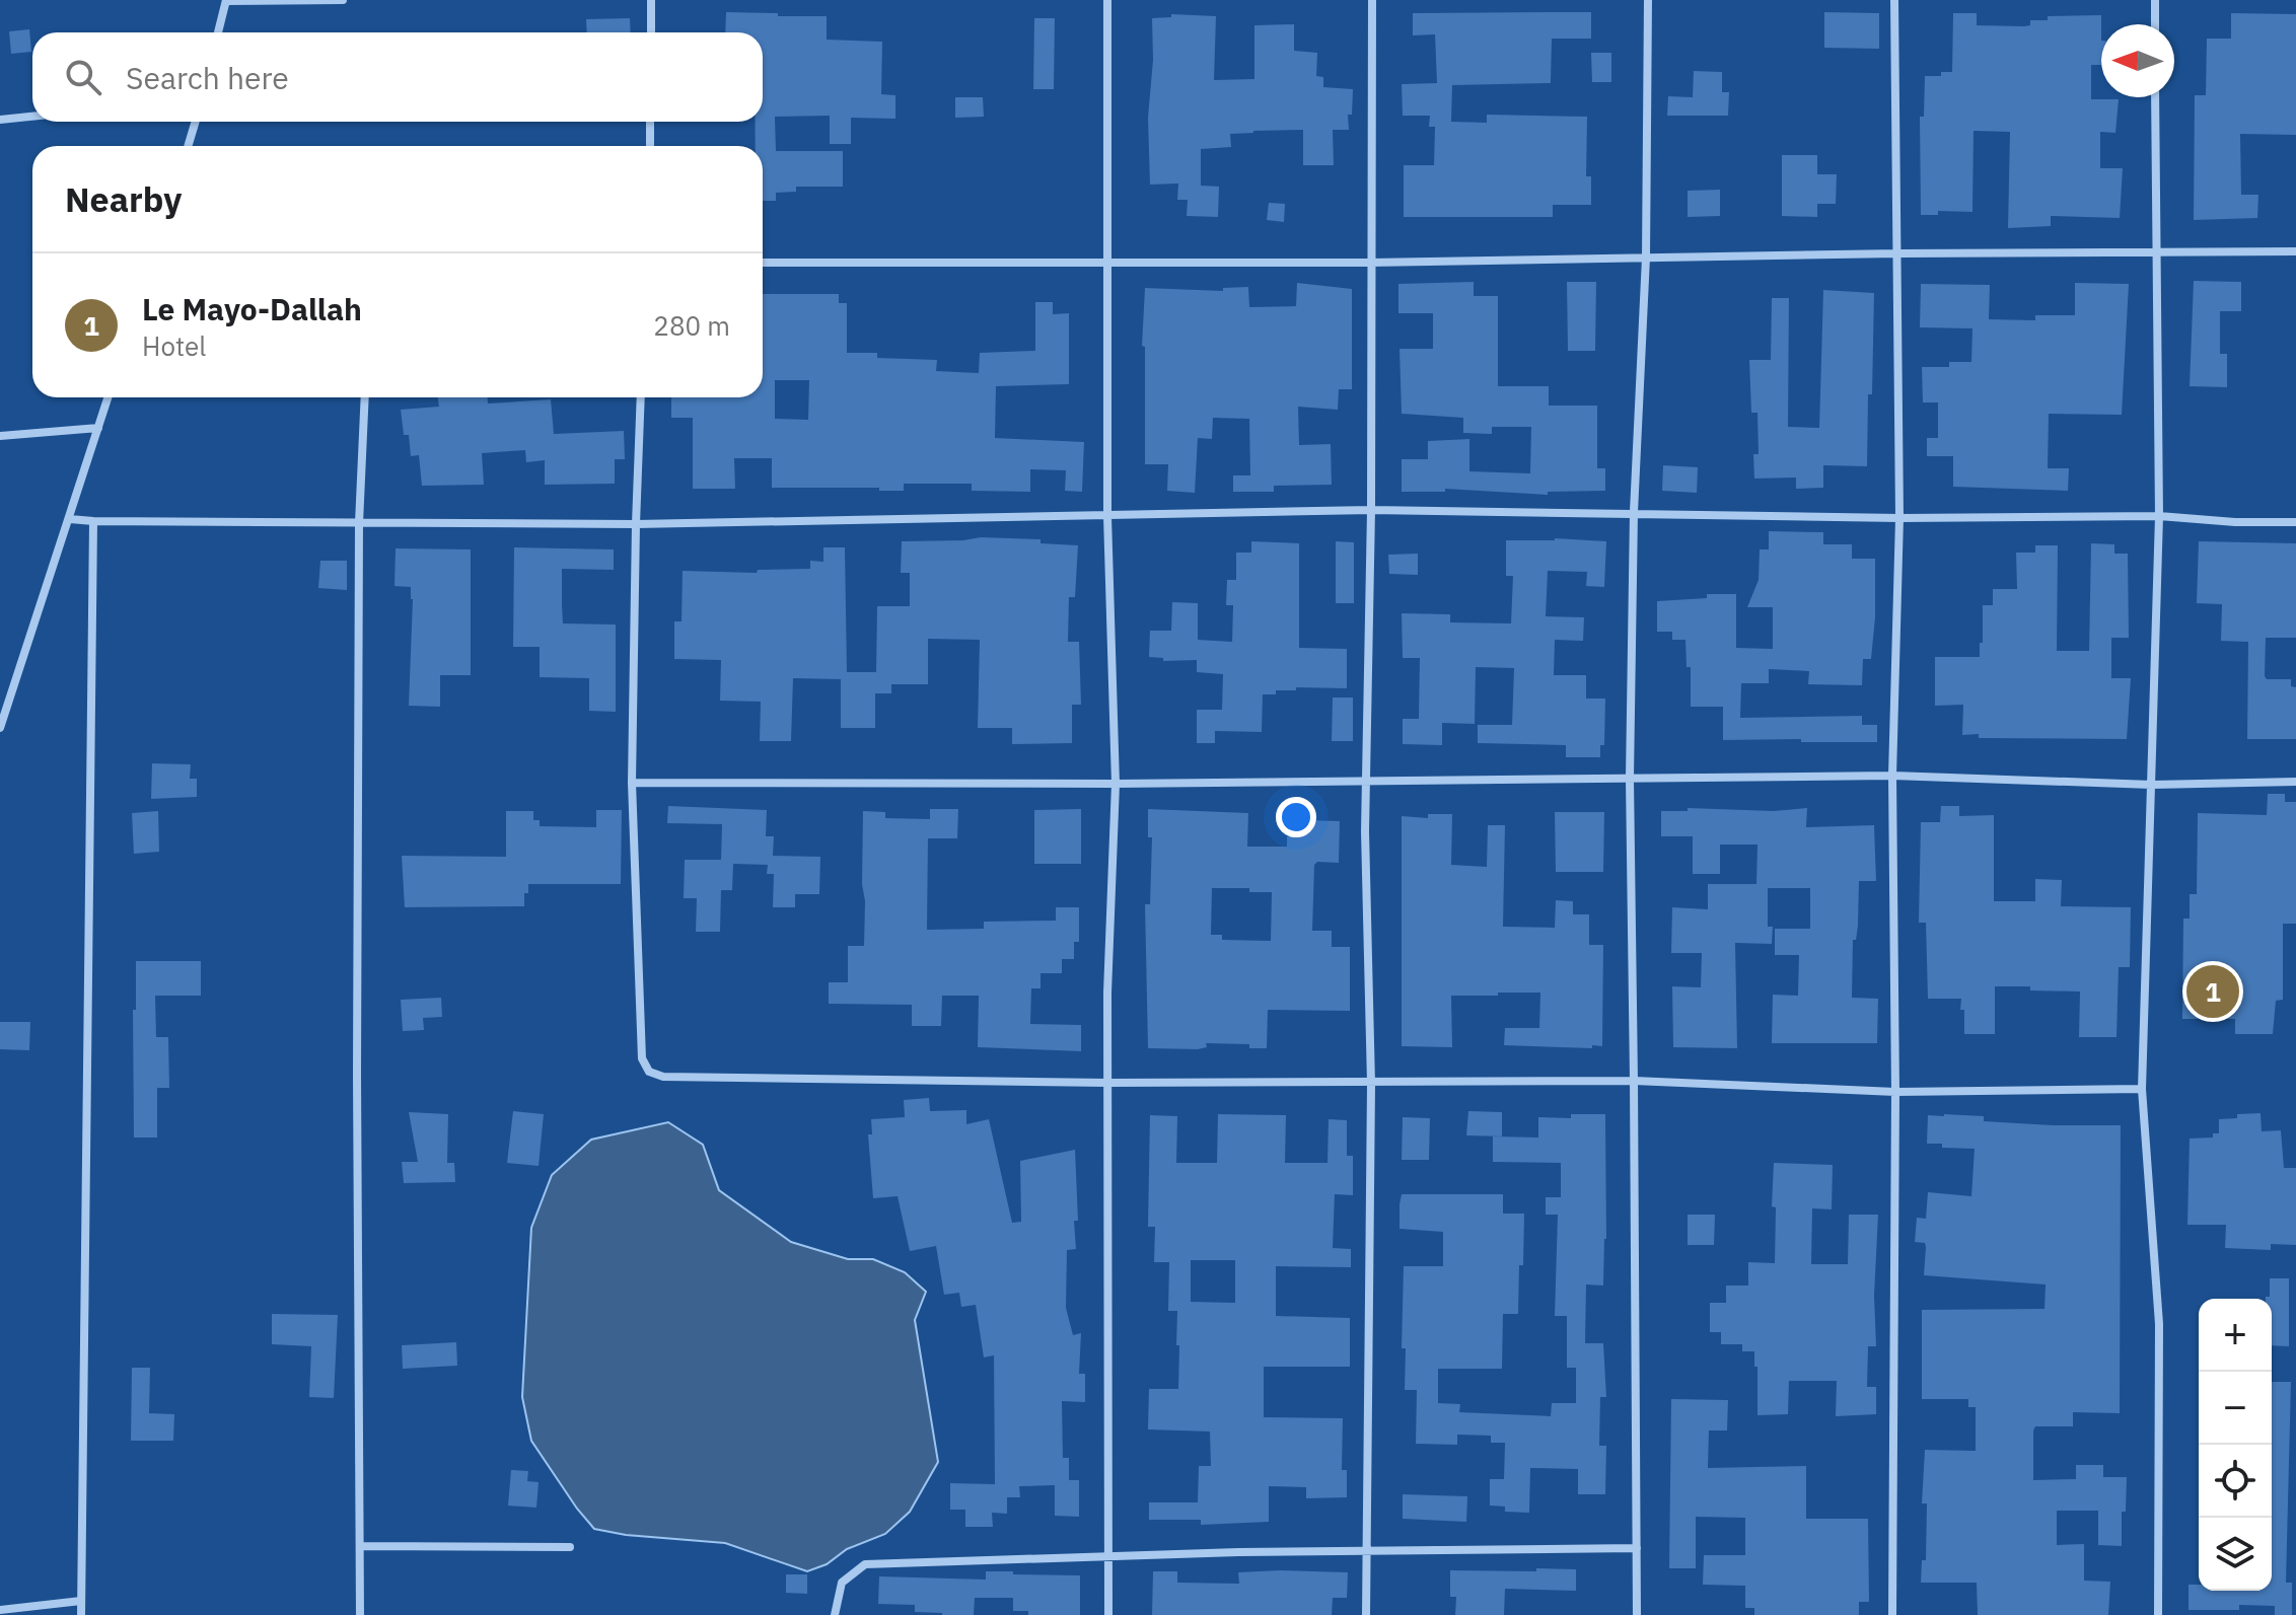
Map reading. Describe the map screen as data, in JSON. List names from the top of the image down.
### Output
{
  "north": "left",
  "page": {
    "search": "Search here",
    "heading": "Nearby",
    "list": [
      {
        "mark": "1",
        "name": "Le Mayo-Dallah",
        "note": "Hotel",
        "value": "280 m"
      }
    ],
    "pins": "1",
    "map_buttons": ["+", "−"]
  }
}
